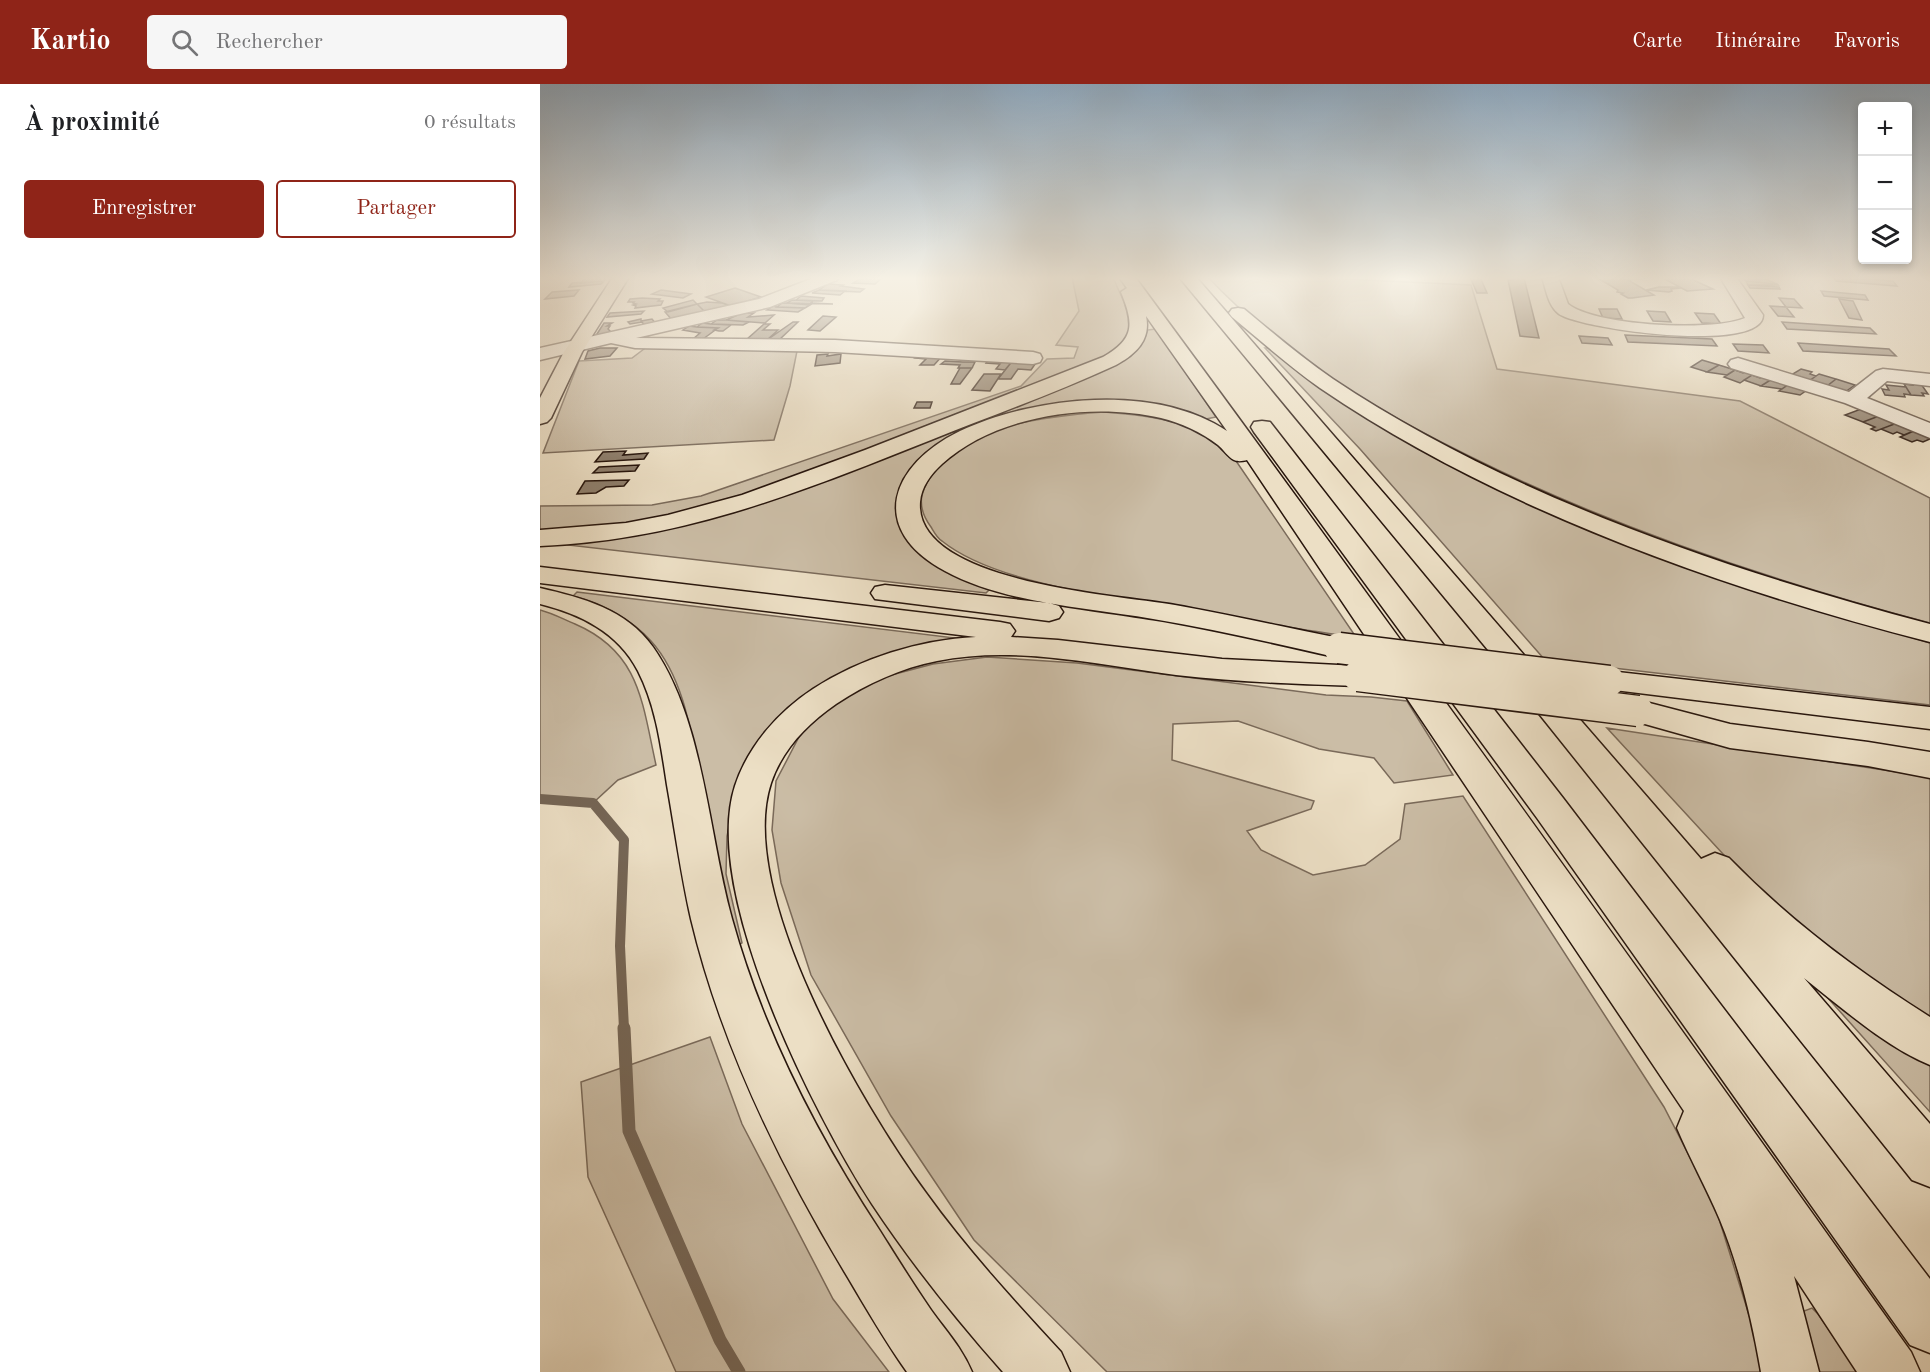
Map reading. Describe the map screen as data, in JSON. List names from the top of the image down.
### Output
{
  "page": {
    "header": "Kartio",
    "search": "Rechercher",
    "nav": ["Carte", "Itinéraire", "Favoris"],
    "heading": ["À proximité", "0 résultats"],
    "map_buttons": ["+", "−"],
    "buttons": ["Enregistrer", "Partager"]
  }
}
